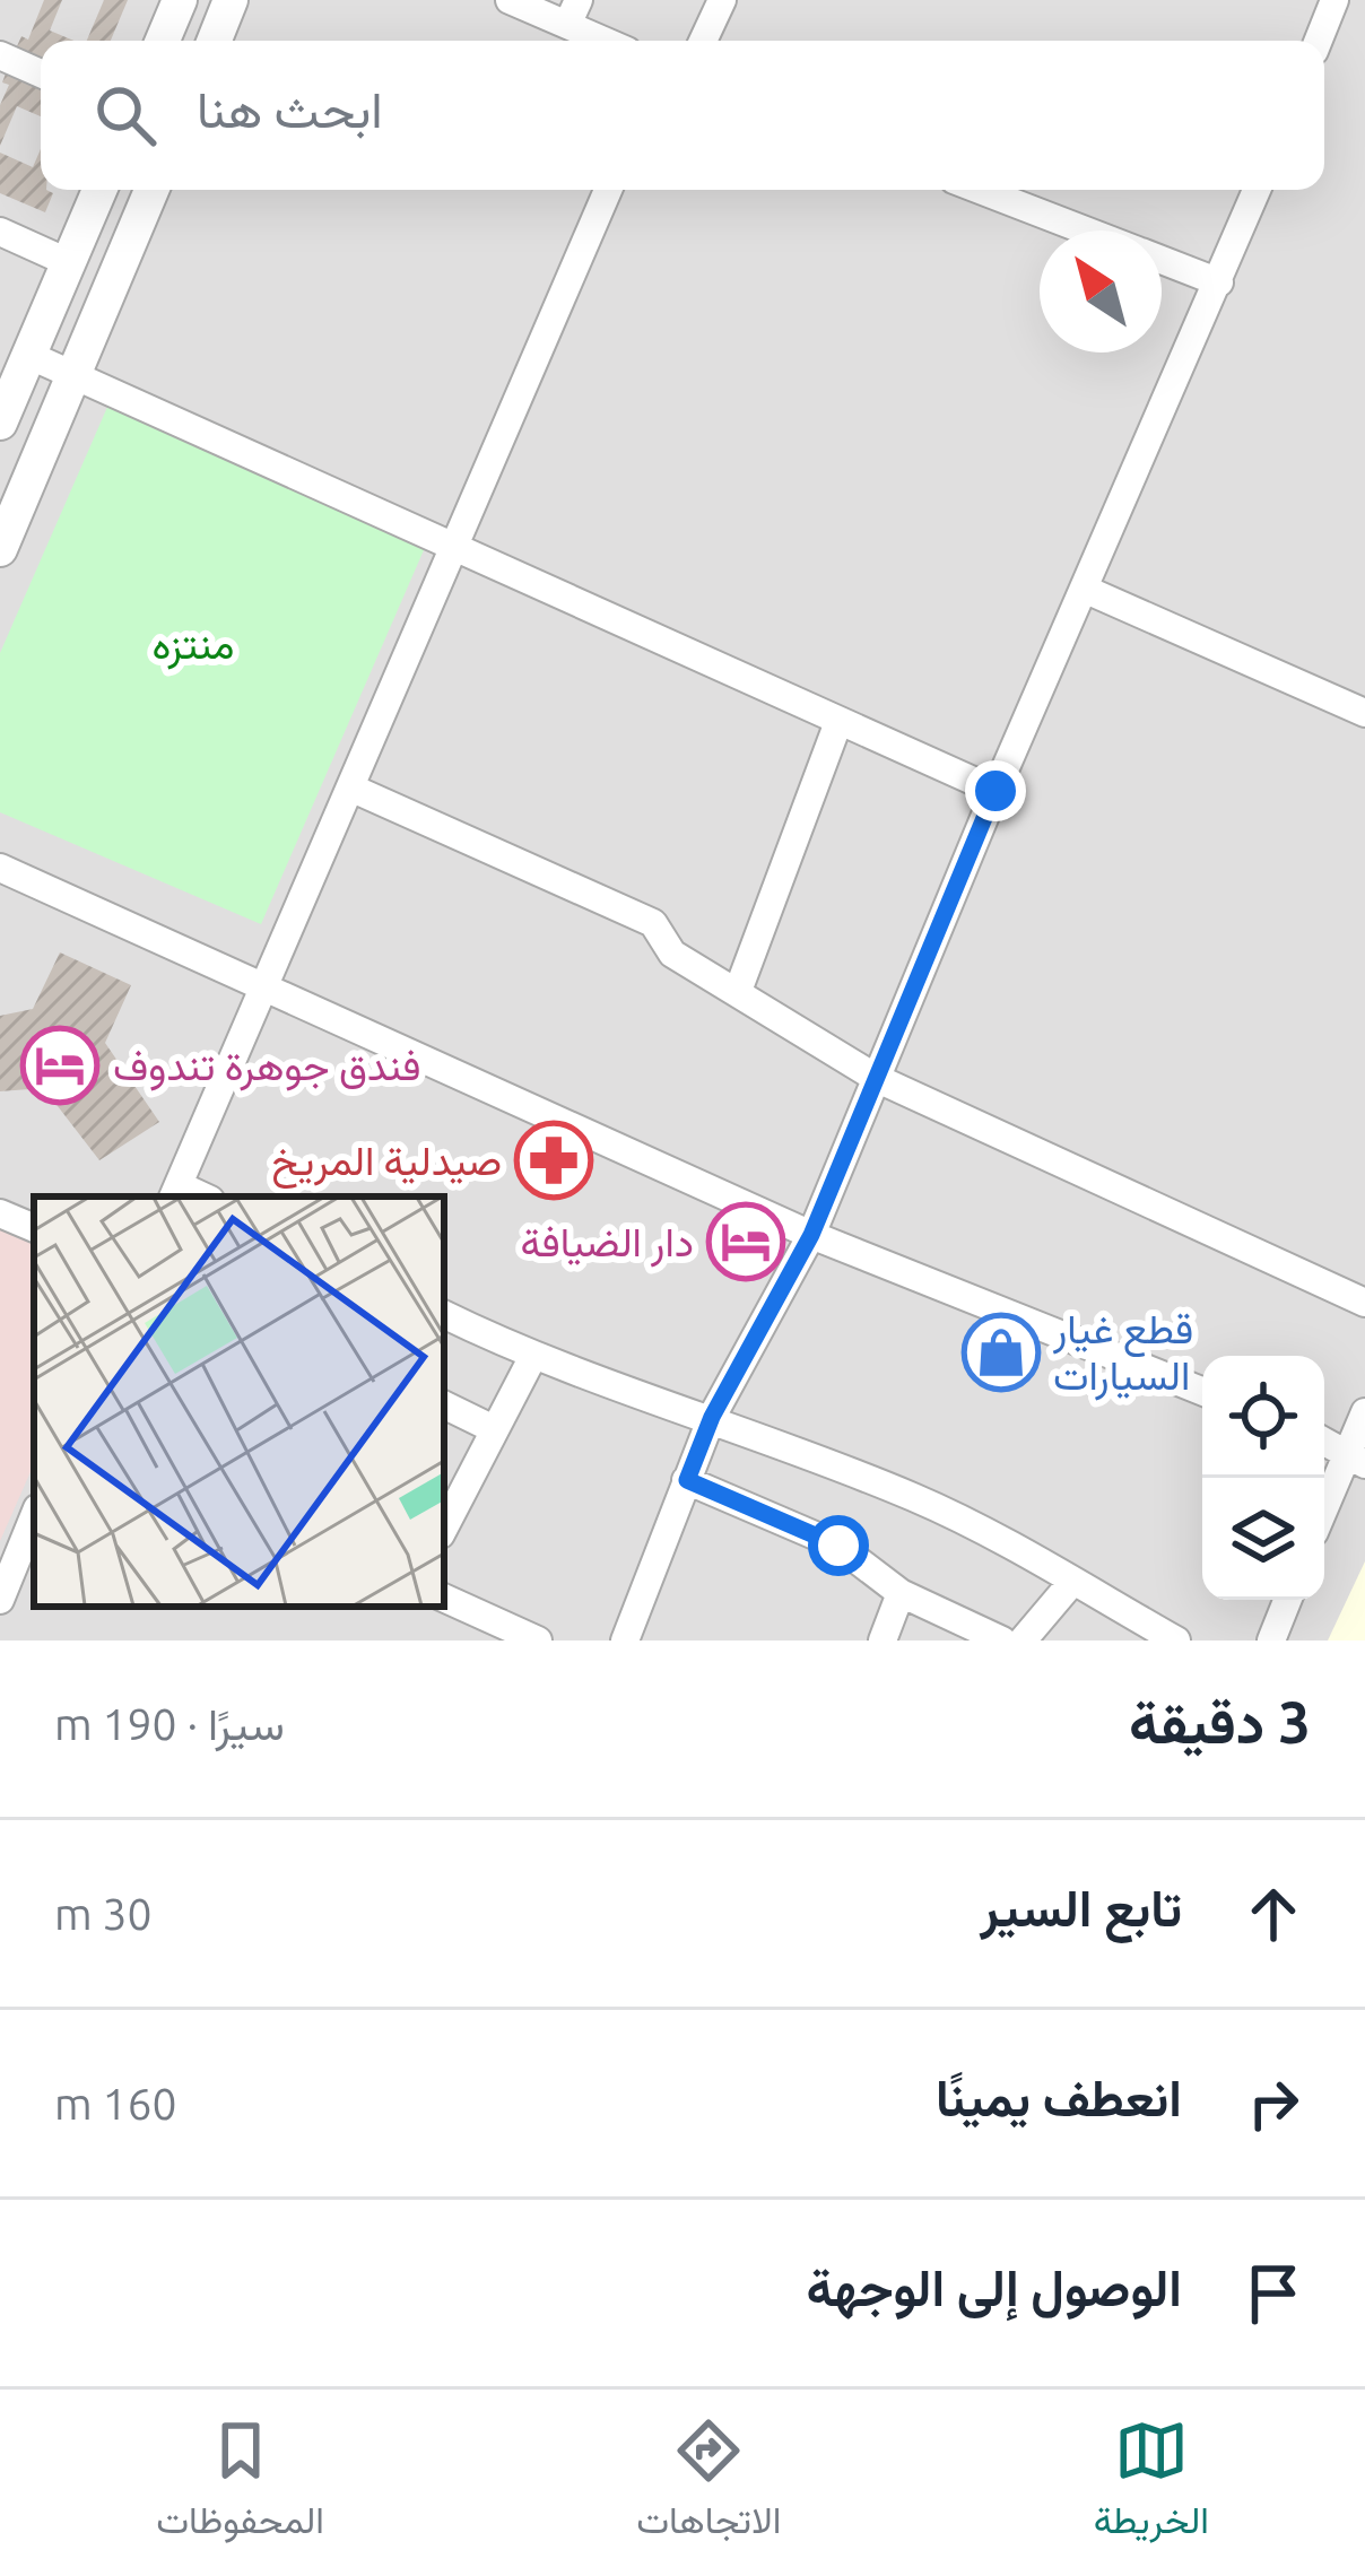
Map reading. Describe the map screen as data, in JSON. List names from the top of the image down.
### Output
{
  "parks": ["منتزه"],
  "places": {
    "hotel": ["فندق جوهرة تندوف", "دار الضيافة"],
    "pharmacy": ["صيدلية المريخ"],
    "shop": ["قطع غيار السيارات"]
  },
  "north": "top left",
  "page": {
    "search": "ابحث هنا",
    "heading": ["3 دقيقة", "سيرًا · 190 m"],
    "list": [
      ["تابع السير", "30 m"],
      ["انعطف يمينًا", "160 m"],
      "الوصول إلى الوجهة"
    ],
    "nav": ["الخريطة", "الاتجاهات", "المحفوظات"]
  }
}
